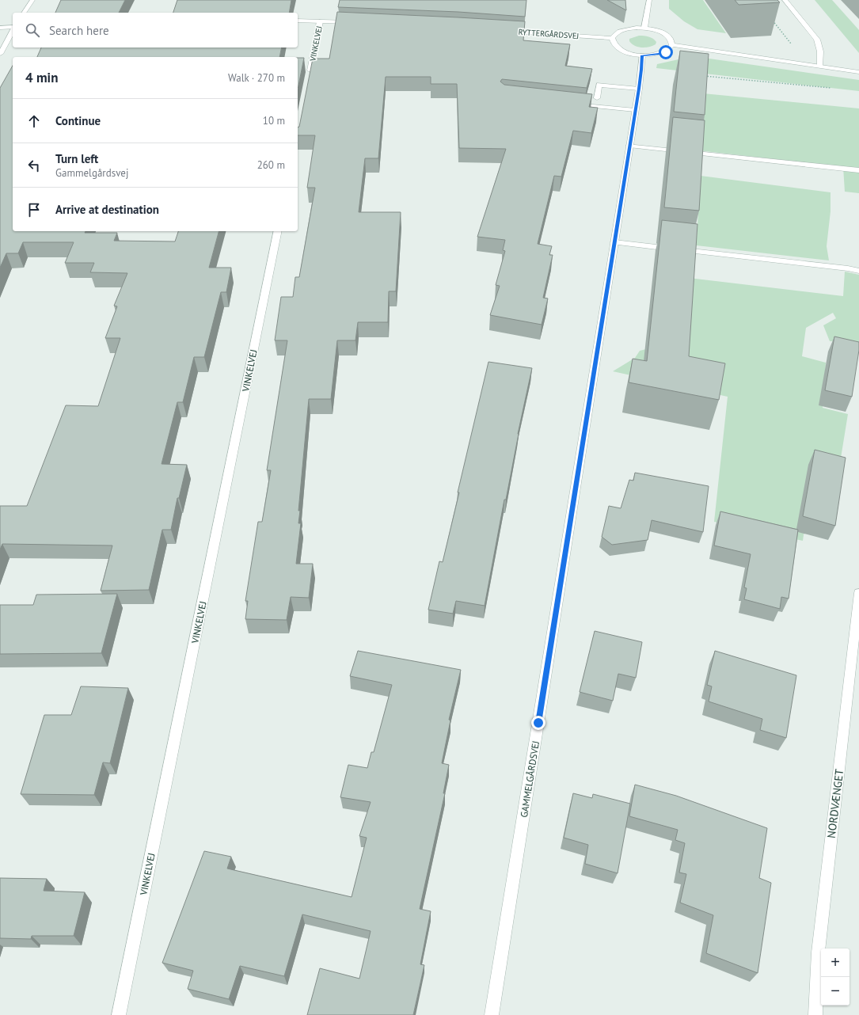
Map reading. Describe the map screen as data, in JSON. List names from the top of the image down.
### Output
{
  "streets": {
    "street": [
      "RYTTERGÅRDSVEJ",
      "VINKELVEJ",
      "GAMMELGÅRDSVEJ",
      "NORDVÆNGET"
    ]
  },
  "page": {
    "search": "Search here",
    "heading": ["4 min", "Walk · 270 m"],
    "list": [
      ["Continue", "10 m"],
      ["Turn left", "Gammelgårdsvej", "260 m"],
      "Arrive at destination"
    ],
    "map_buttons": ["+", "−"]
  }
}
